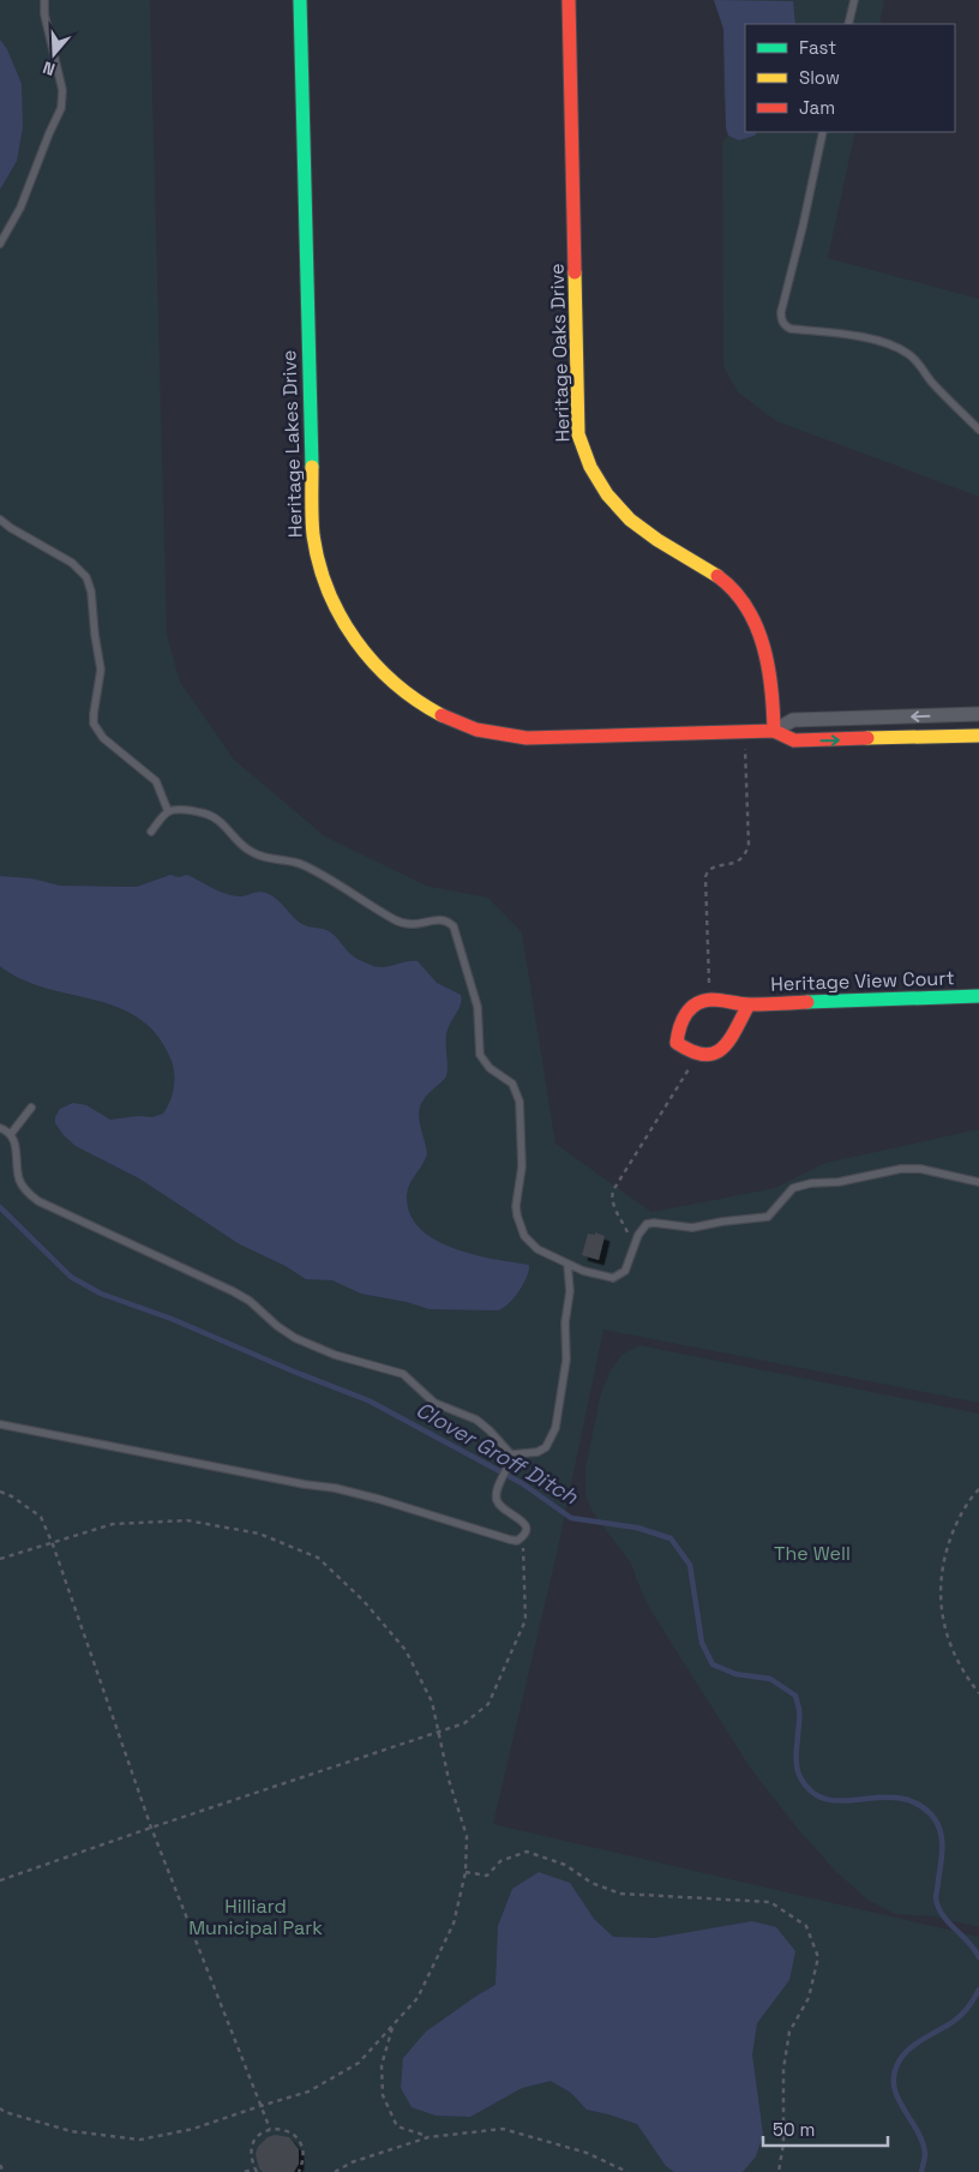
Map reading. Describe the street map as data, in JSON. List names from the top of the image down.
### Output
{
  "streets": {
    "street": ["Heritage Oaks Drive", "Heritage Lakes Drive", "Heritage View Court"]
  },
  "crossings": [
    ["Heritage Oaks Drive", "Heritage Lakes Drive"]
  ],
  "water": ["Clover Groff Ditch"],
  "parks": ["The Well", "Hilliard Municipal Park"],
  "legend": ["Fast", "Slow", "Jam"],
  "scale_bar": "50 m",
  "north": "bottom"
}
